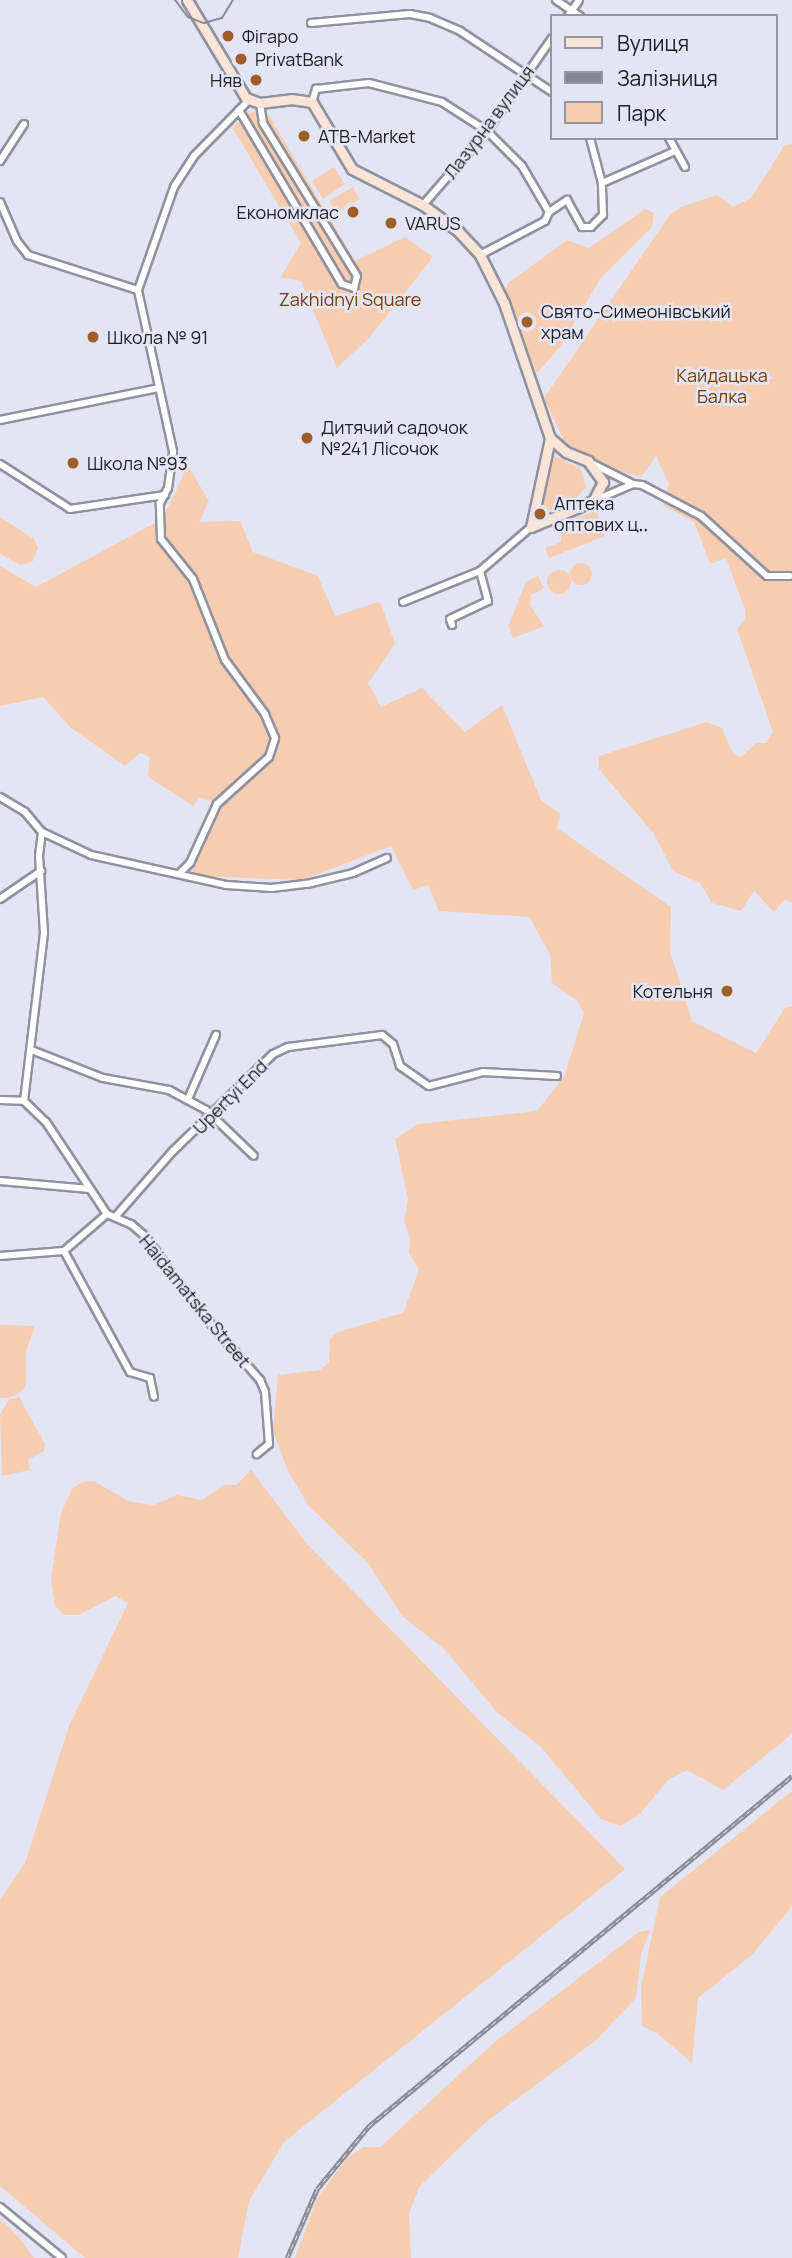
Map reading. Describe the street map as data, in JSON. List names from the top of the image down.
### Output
{
  "streets": {
    "street": ["Лазурна вулиця", "Upertyi End", "Haidamatska Street"]
  },
  "crossings": [
    ["Upertyi End", "Haidamatska Street"]
  ],
  "parks": ["Zakhidnyi Square", "Кайдацька Балка"],
  "places": [
    "Фігаро",
    "PrivatBank",
    "Няв",
    "ATB-Market",
    "Економклас",
    "VARUS",
    "Свято-Симеонівський храм",
    "Школа № 91",
    "Дитячий садочок №241 Лісочок",
    "Школа №93",
    "Аптека оптових ц‥",
    "Котельня"
  ],
  "legend": ["Вулиця", "Залізниця", "Парк"]
}
